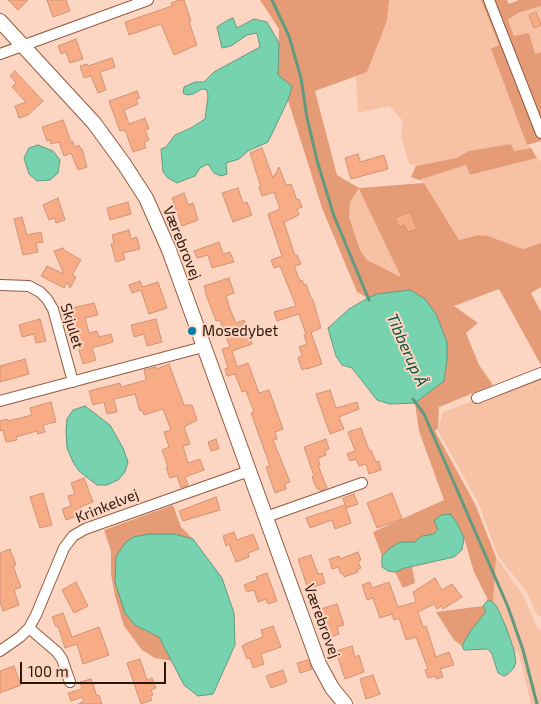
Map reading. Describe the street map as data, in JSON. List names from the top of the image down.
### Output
{
  "streets": {
    "street": ["Værebrovej", "Skjulet", "Krinkelvej"]
  },
  "crossings": [
    ["Værebrovej", "Krinkelvej"]
  ],
  "water": ["Tibberup Å"],
  "places": ["Mosedybet"],
  "scale_bar": "100 m"
}
